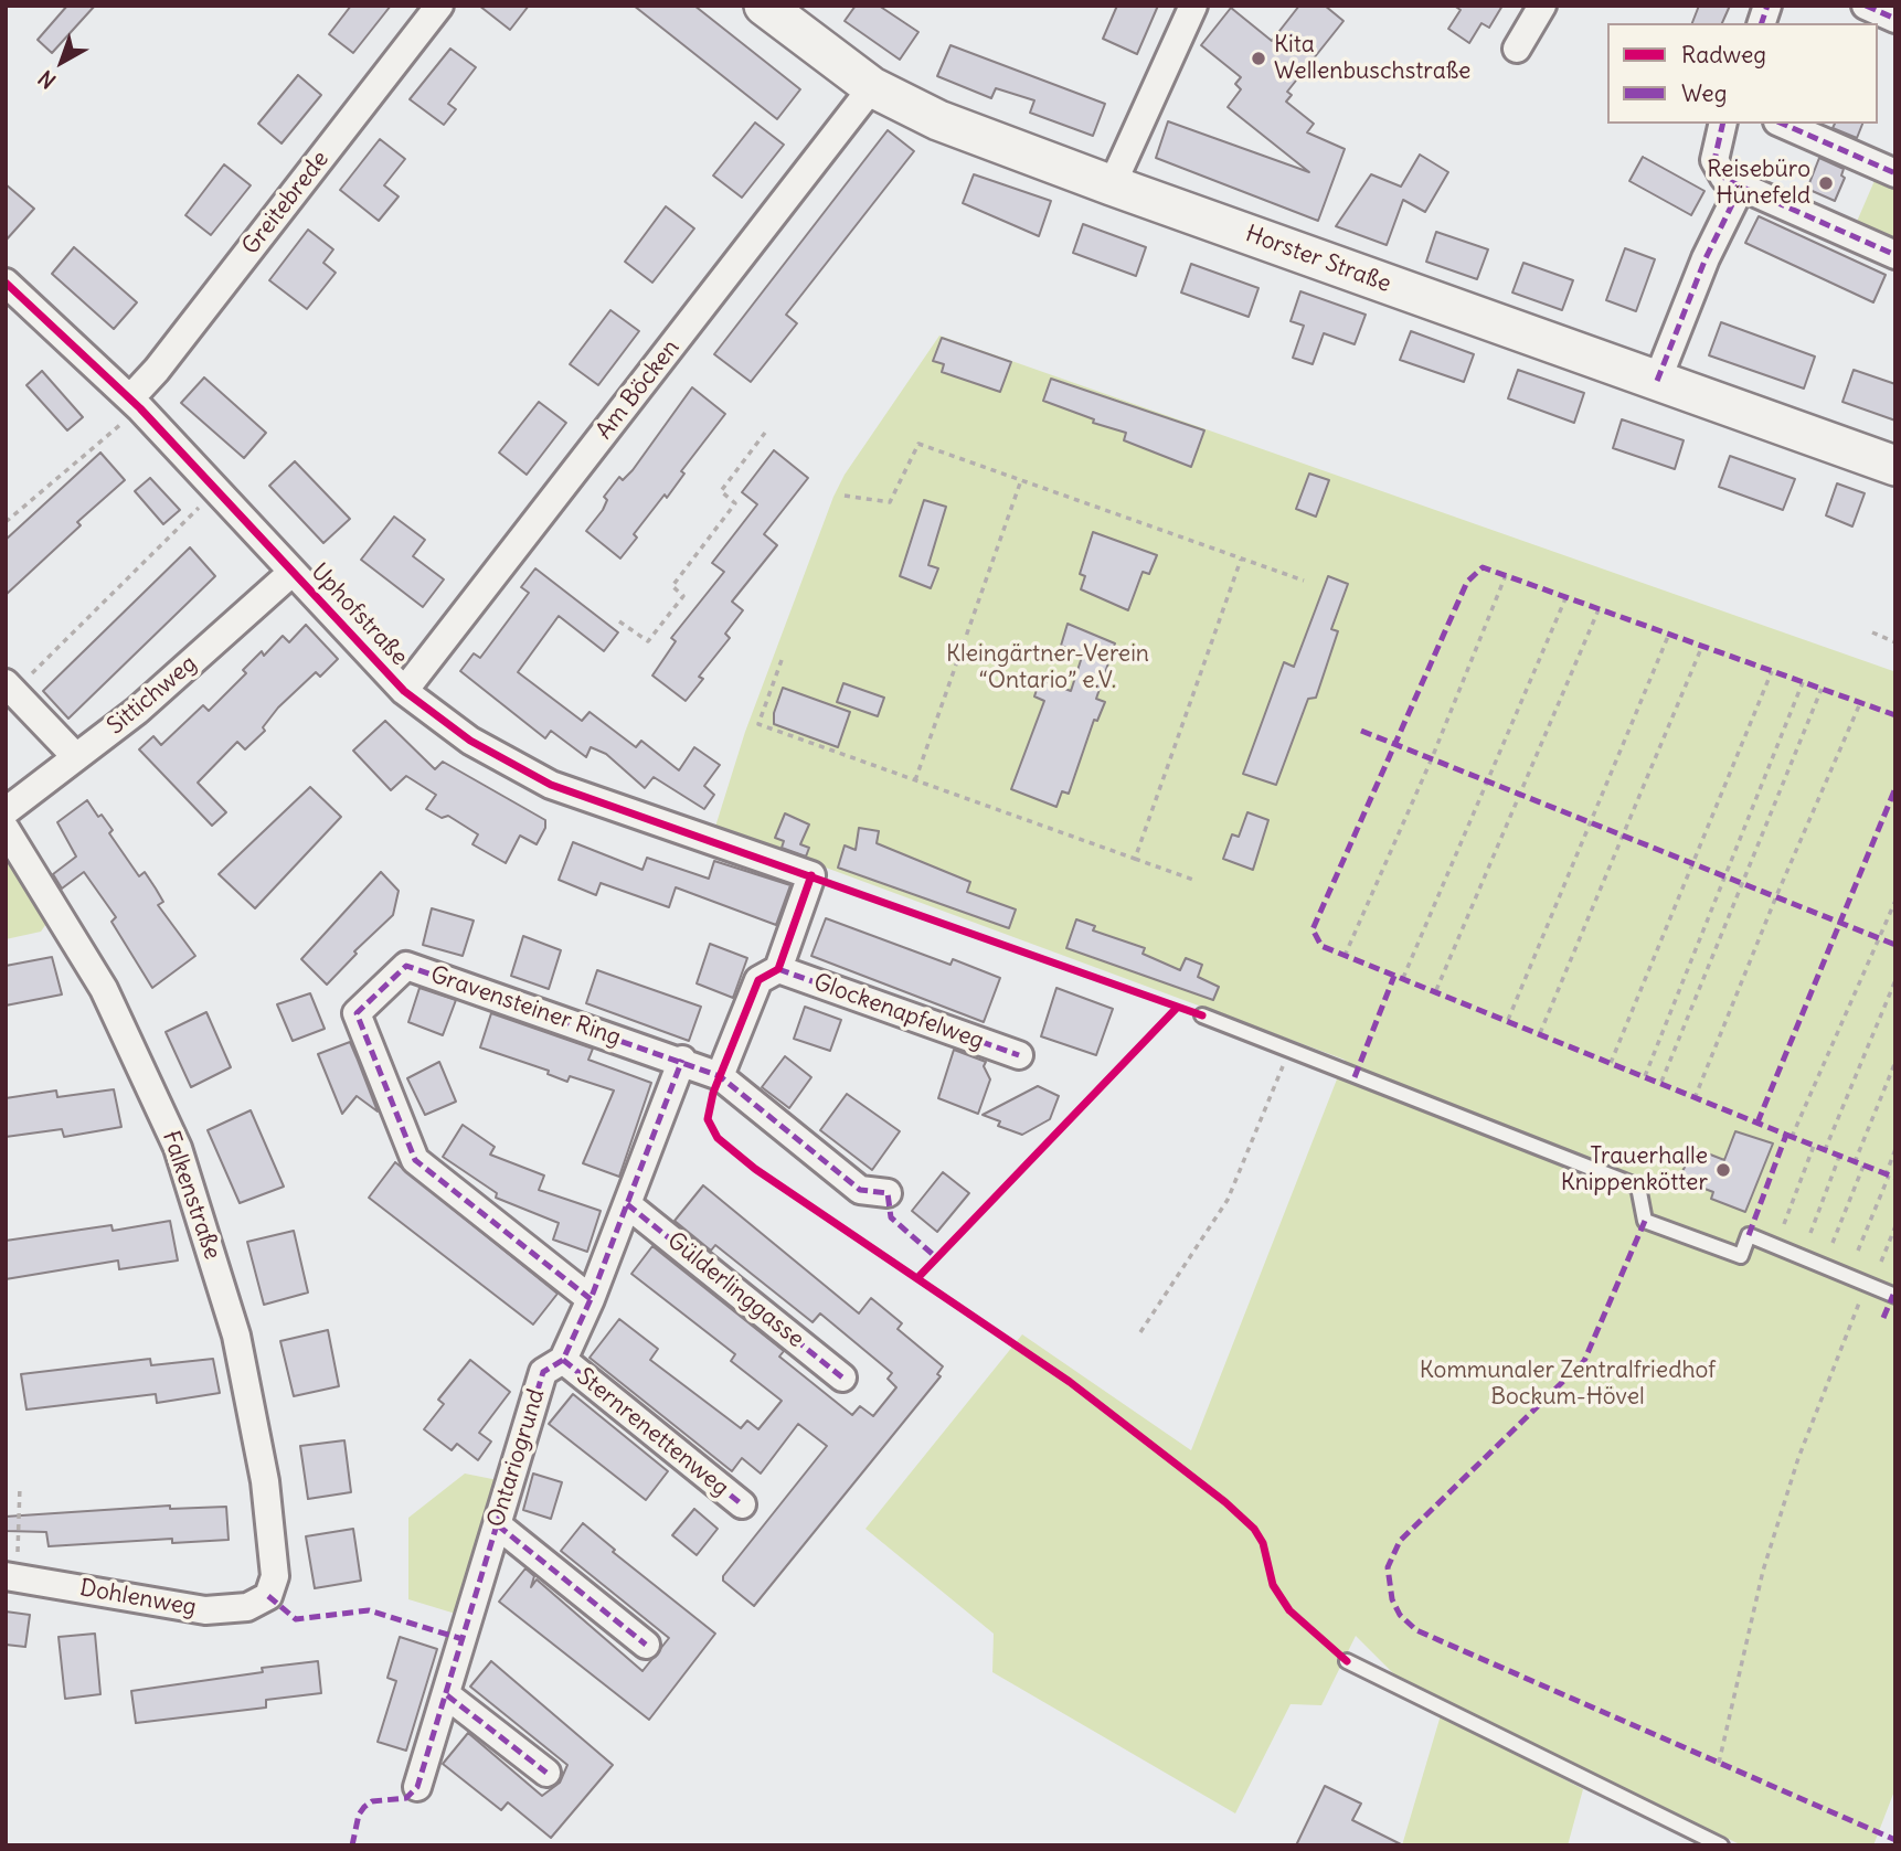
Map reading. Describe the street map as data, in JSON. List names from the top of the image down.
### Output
{
  "streets": {
    "street": [
      "Greitebrede",
      "Horster Straße",
      "Am Böcken",
      "Uphofstraße",
      "Sittichweg",
      "Gravensteiner Ring",
      "Glockenapfelweg",
      "Falkenstraße",
      "Gülderlinggasse",
      "Sternrenettenweg",
      "Ontariogrund",
      "Dohlenweg"
    ]
  },
  "crossings": [
    ["Greitebrede", "Uphofstraße"],
    ["Horster Straße", "Am Böcken"],
    ["Am Böcken", "Uphofstraße"],
    ["Uphofstraße", "Sittichweg"],
    ["Uphofstraße", "Glockenapfelweg"],
    ["Gravensteiner Ring", "Ontariogrund"],
    ["Falkenstraße", "Dohlenweg"],
    ["Gülderlinggasse", "Ontariogrund"],
    ["Sternrenettenweg", "Ontariogrund"]
  ],
  "parks": ["Kleingärtner-Verein “Ontario” e.V.", "Kommunaler Zentralfriedhof Bockum-Hövel"],
  "places": ["Kita Wellenbuschstraße", "Reisebüro Hünefeld", "Trauerhalle Knippenkötter"],
  "legend": ["Radweg", "Weg"],
  "north": "bottom left"
}
